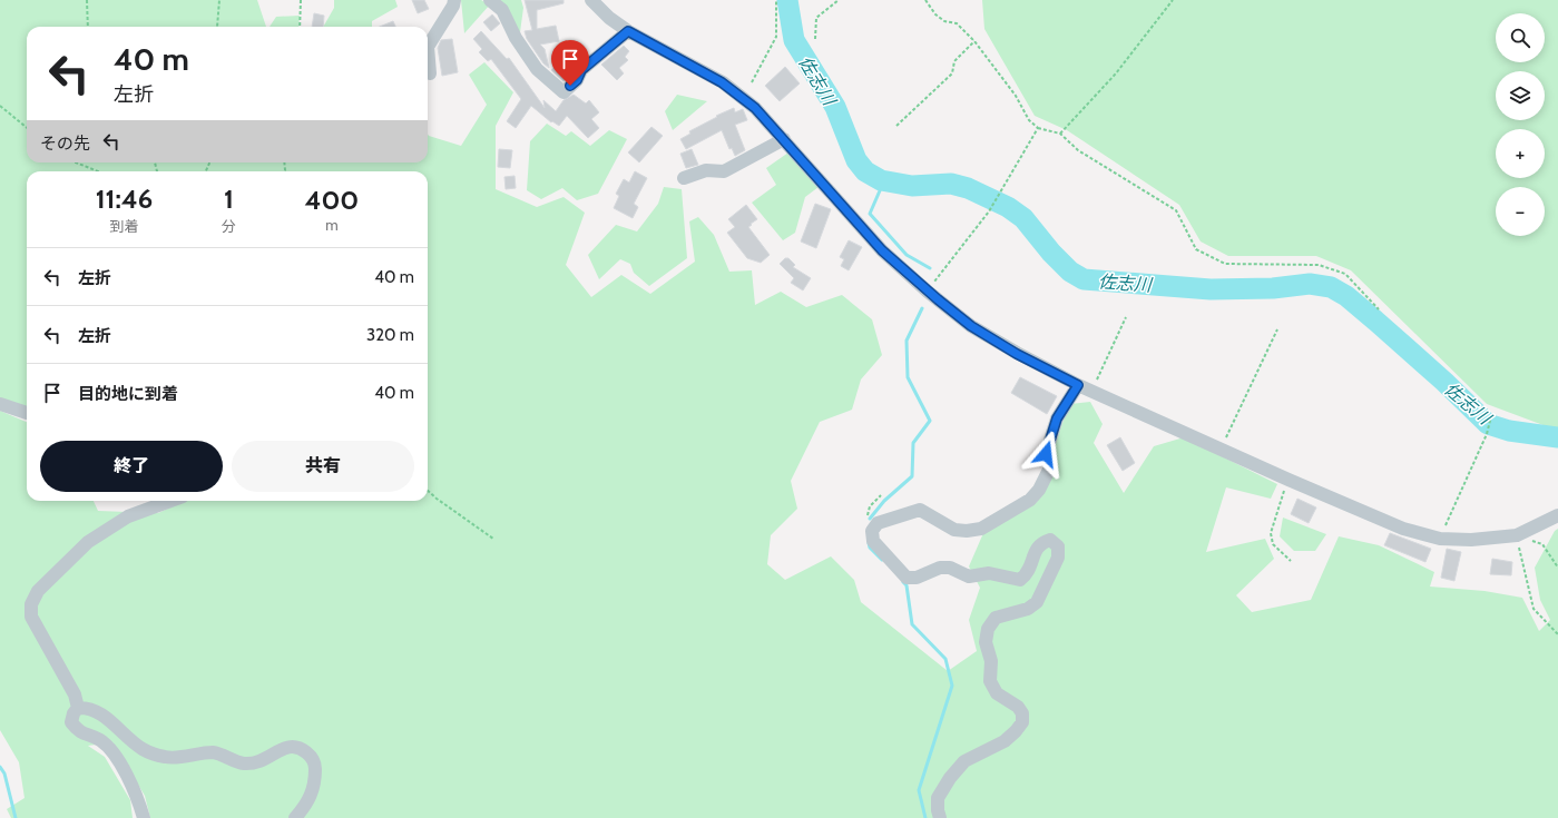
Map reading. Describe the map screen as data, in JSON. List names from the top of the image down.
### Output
{
  "water": ["佐志川"],
  "page": {
    "map_buttons": ["+", "−"],
    "turn": ["40 m", "左折"],
    "then": "その先",
    "eta": [
      "11:46",
      "到着",
      "1",
      "分",
      "400",
      "m"
    ],
    "list": [
      {
        "name": "左折",
        "value": "40 m"
      },
      {
        "name": "左折",
        "value": "320 m"
      },
      {
        "name": "目的地に到着",
        "value": "40 m"
      }
    ],
    "buttons": ["終了", "共有"]
  }
}
